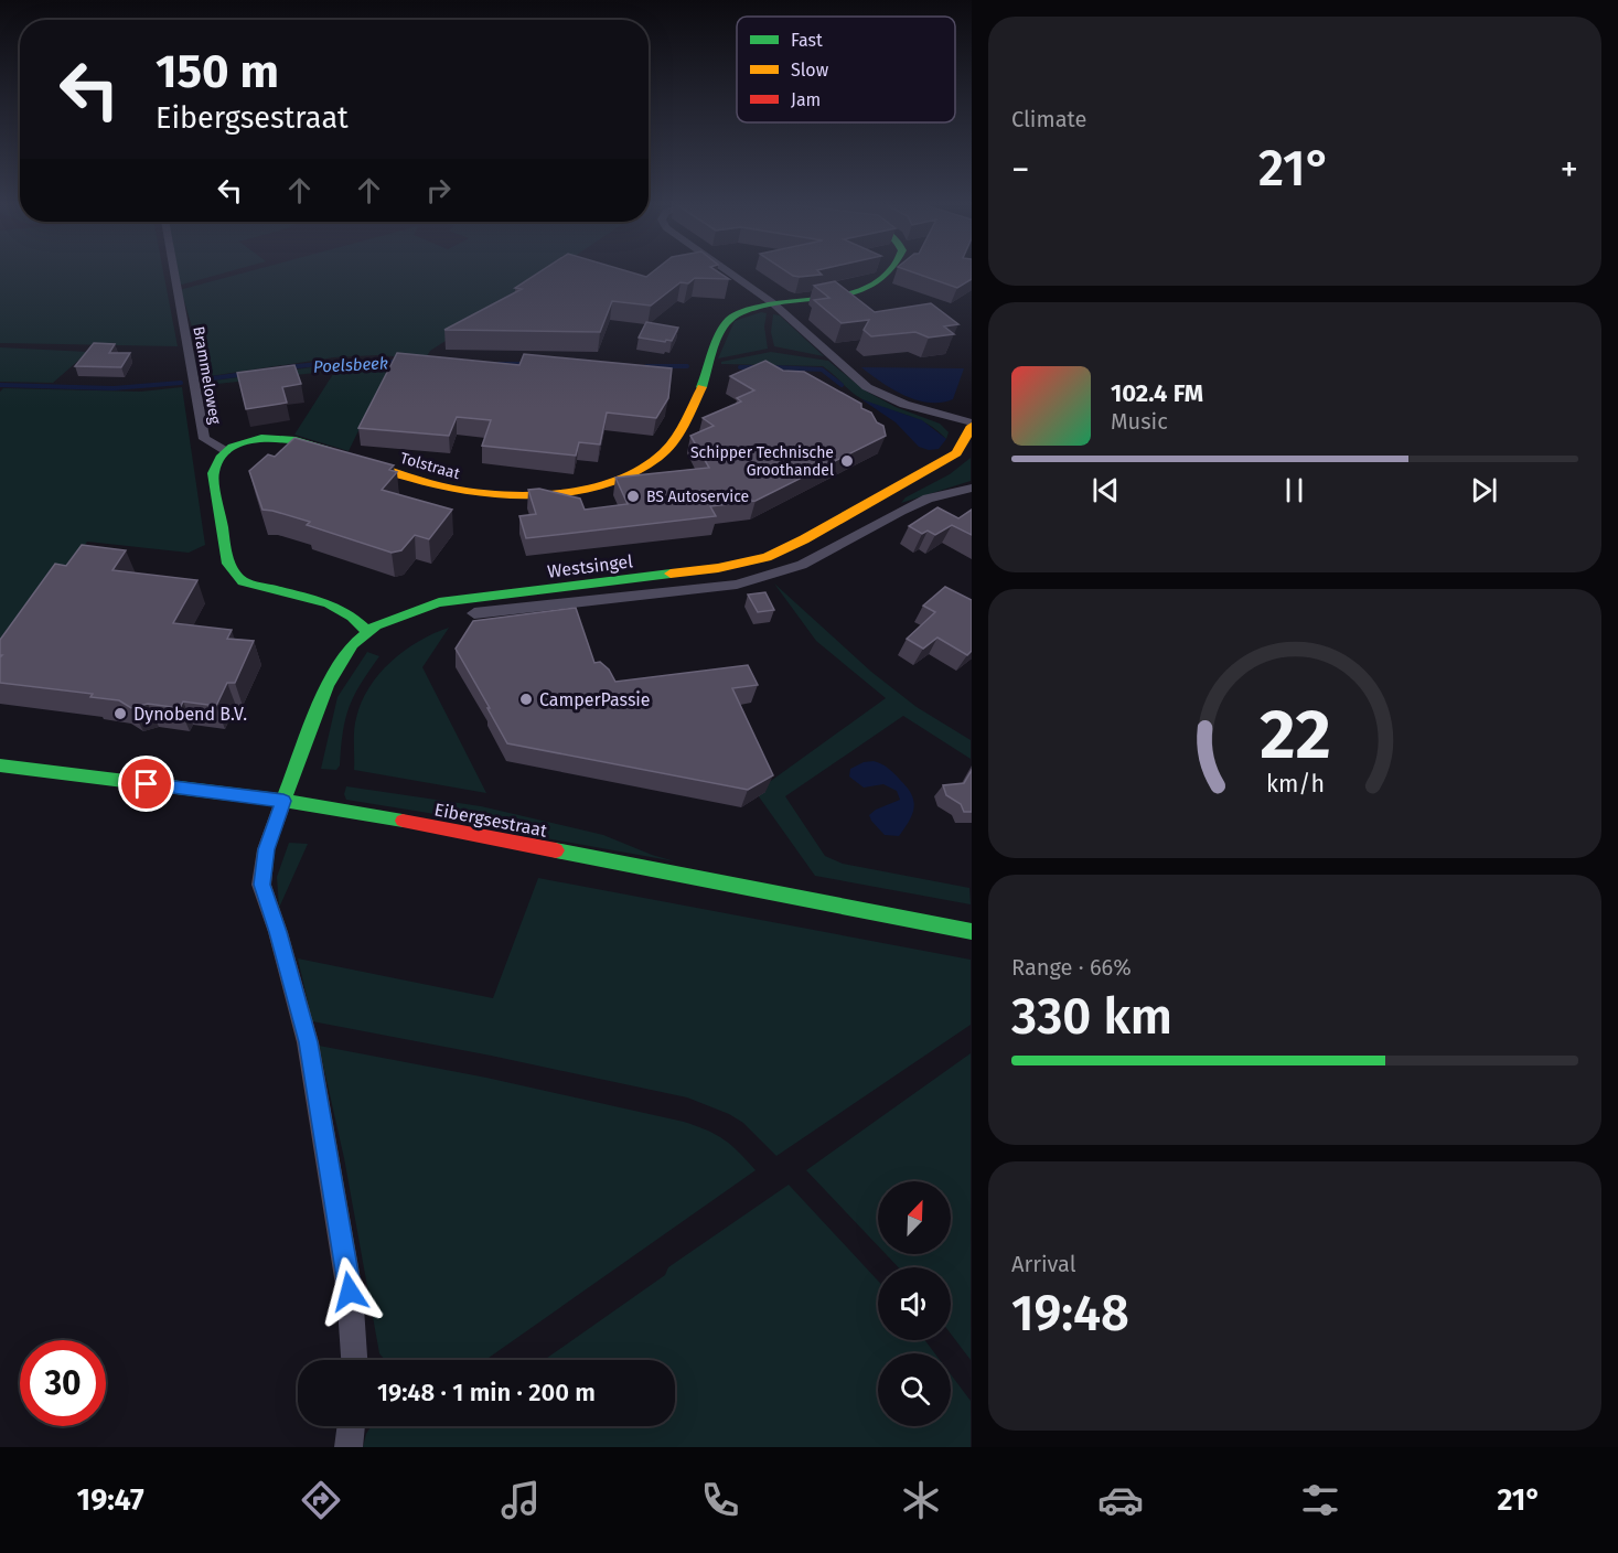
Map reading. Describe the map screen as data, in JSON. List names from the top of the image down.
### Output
{
  "streets": {
    "street": [
      "Brammeloweg",
      "Tolstraat",
      "Westsingel",
      "Eibergsestraat"
    ]
  },
  "crossings": [
    ["Brammeloweg", "Tolstraat"],
    ["Westsingel", "Eibergsestraat"]
  ],
  "water": ["Poelsbeek"],
  "places": [
    "Schipper Technische Groothandel",
    "BS Autoservice",
    "CamperPassie",
    "Dynobend B.V."
  ],
  "legend": ["Fast", "Slow", "Jam"],
  "north": "top right",
  "page": {
    "tile": [
      "Climate",
      ["Range · 66%", "330 km"],
      ["Arrival", "19:48"]
    ],
    "turn": ["150 m", "Eibergsestraat"],
    "heat": ["−", "21°", "+"],
    "song": ["102.4 FM", "Music"],
    "limit": "30",
    "trip": "19:48 · 1 min · 200 m",
    "tabs": ["19:47", "21°"],
    "gauge": ["22", "km/h"]
  }
}
